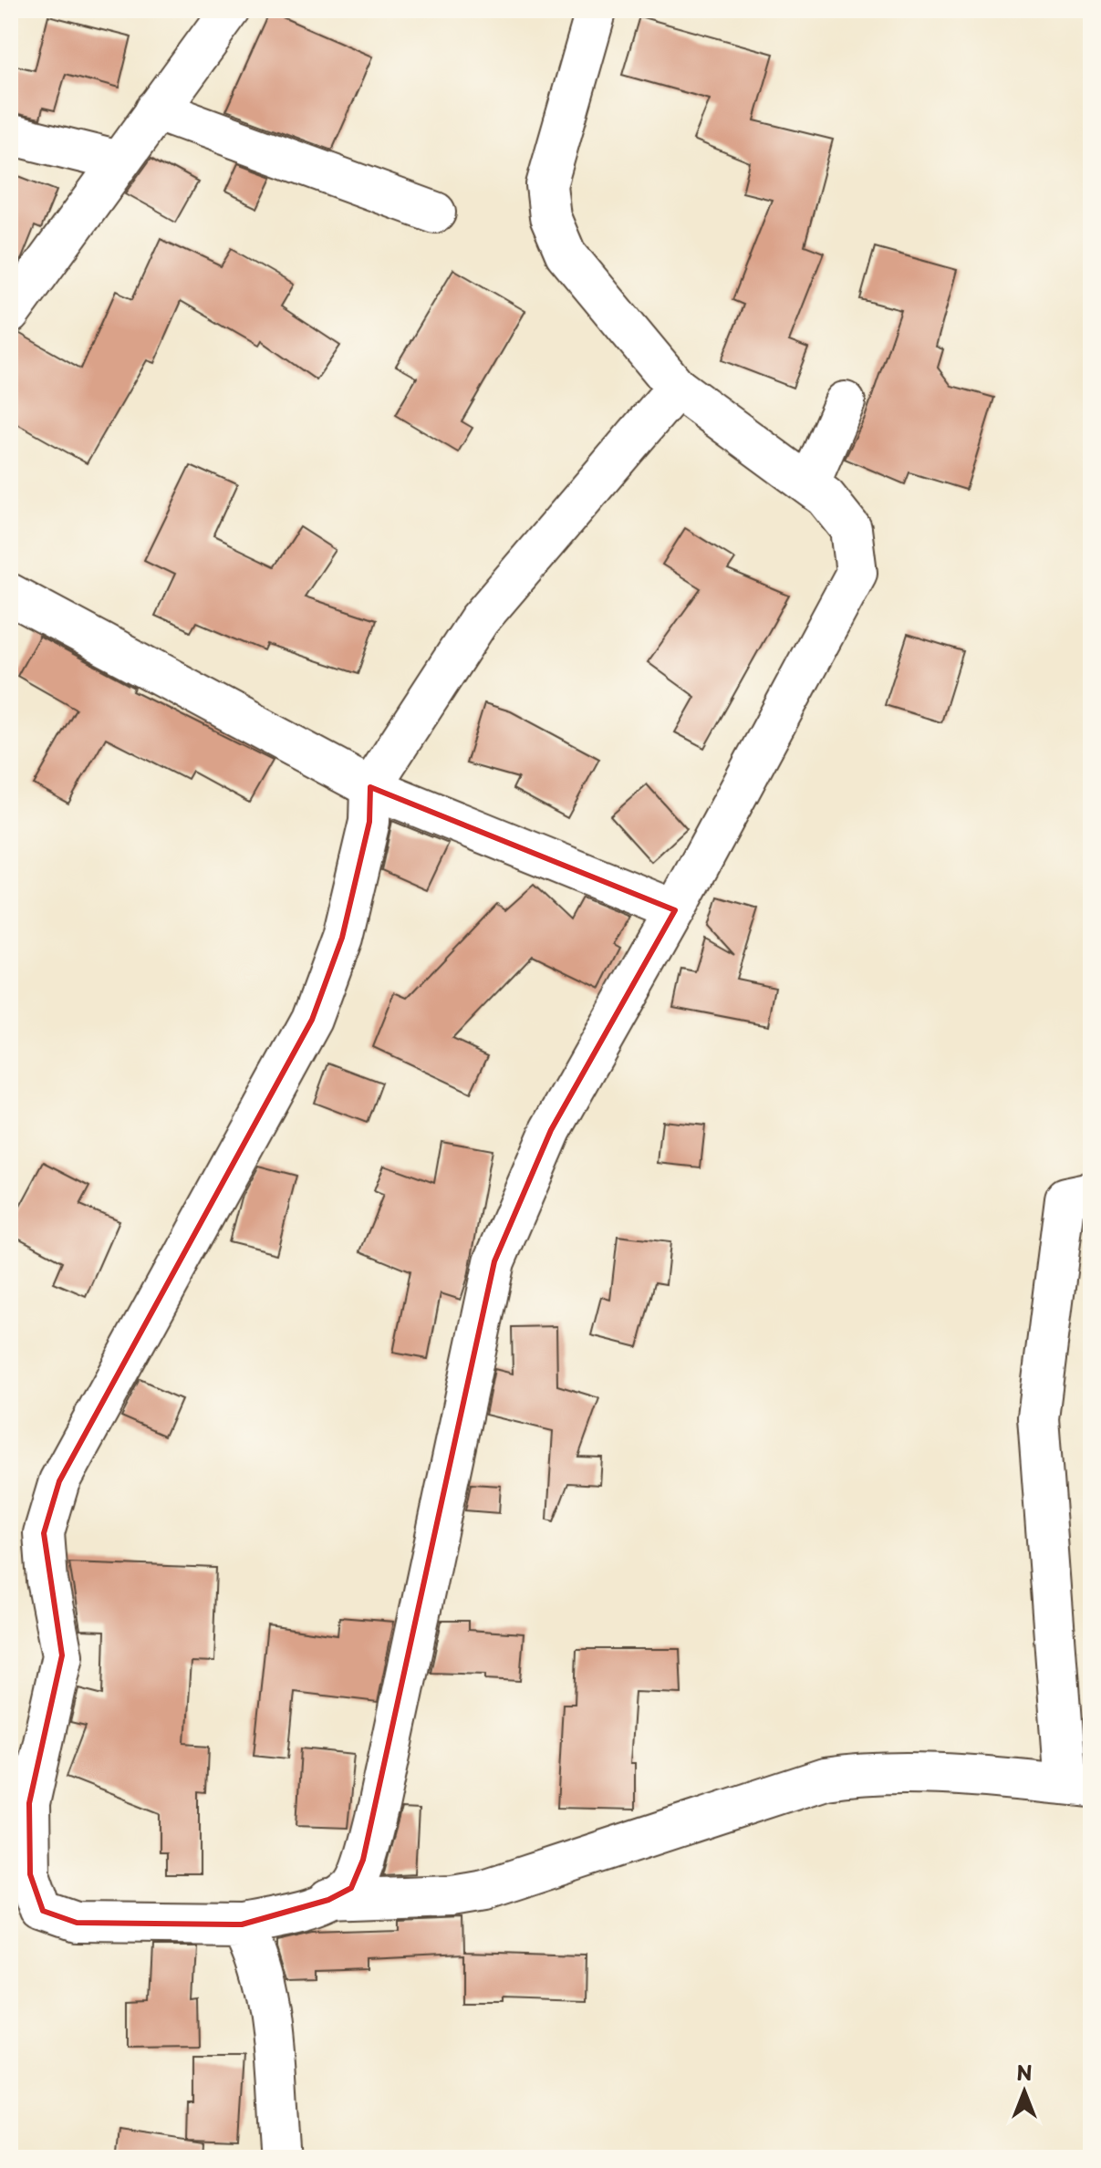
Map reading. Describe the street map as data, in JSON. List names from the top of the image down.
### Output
{
  "north": "top"
}
